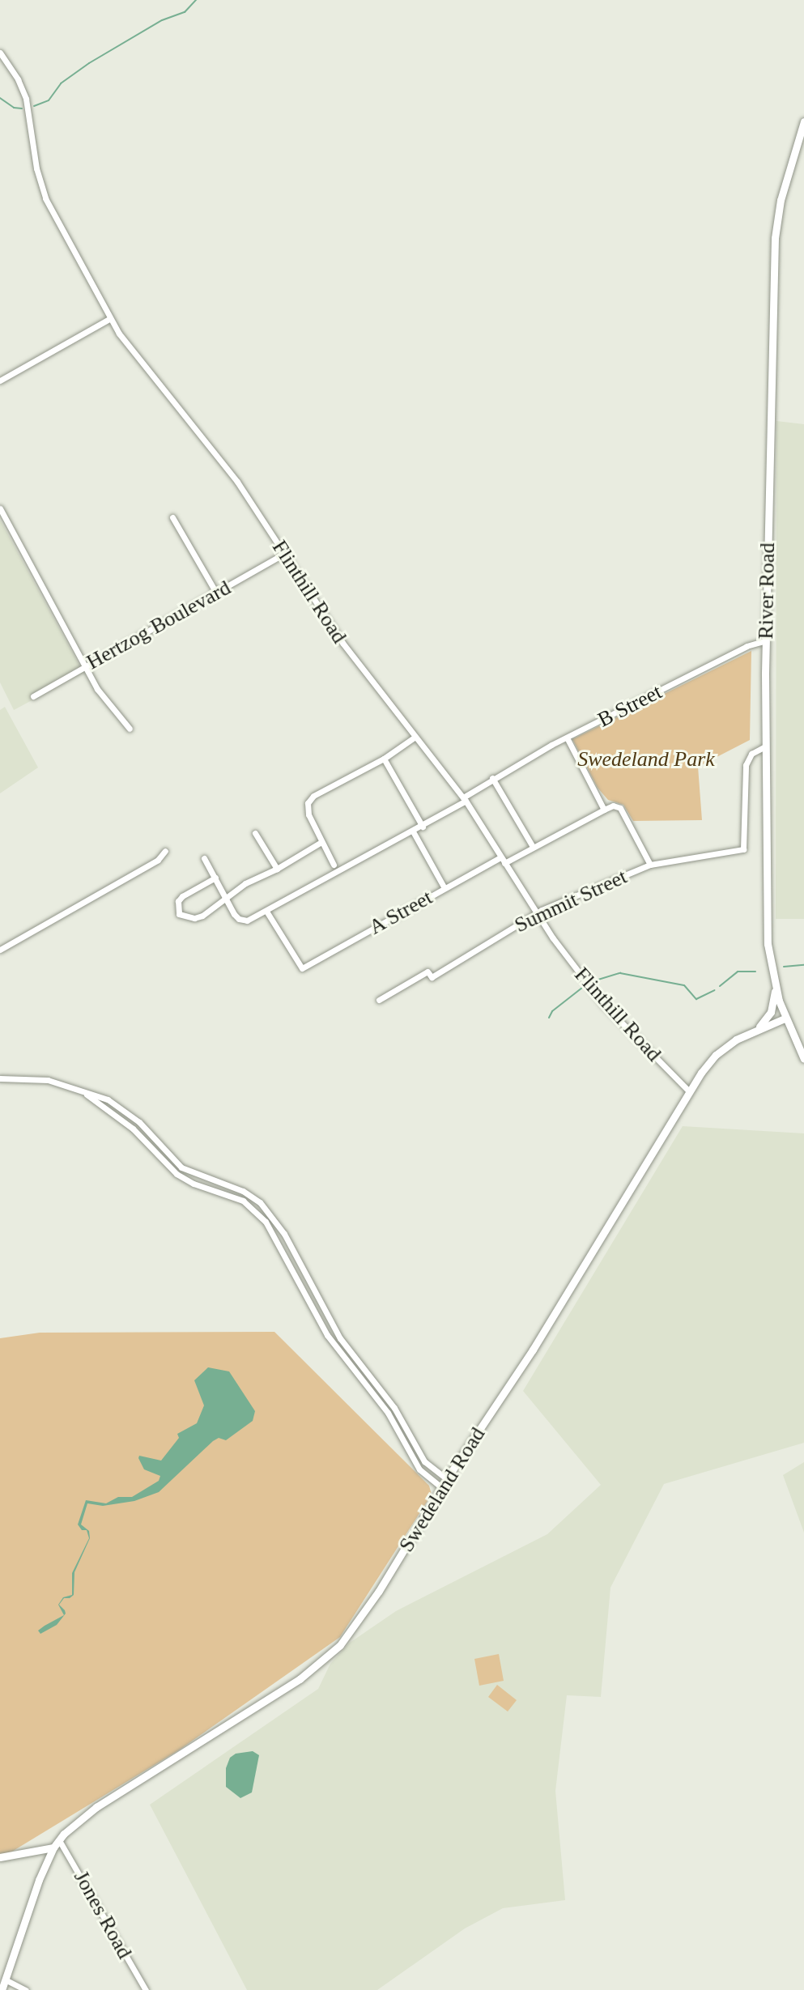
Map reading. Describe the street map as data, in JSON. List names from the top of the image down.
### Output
{
  "streets": {
    "main road": ["River Road", "Swedeland Road"],
    "street": [
      "Flinthill Road",
      "Hertzog Boulevard",
      "B Street",
      "Summit Street",
      "A Street",
      "Jones Road"
    ]
  },
  "crossings": [
    ["River Road", "B Street"],
    ["River Road", "Summit Street"],
    ["River Road", "Swedeland Road"],
    ["Flinthill Road", "Hertzog Boulevard"],
    ["Flinthill Road", "B Street"],
    ["Flinthill Road", "Summit Street"],
    ["Flinthill Road", "A Street"],
    ["Flinthill Road", "Swedeland Road"],
    ["B Street", "A Street"],
    ["Swedeland Road", "Jones Road"]
  ],
  "parks": ["Swedeland Park"]
}
